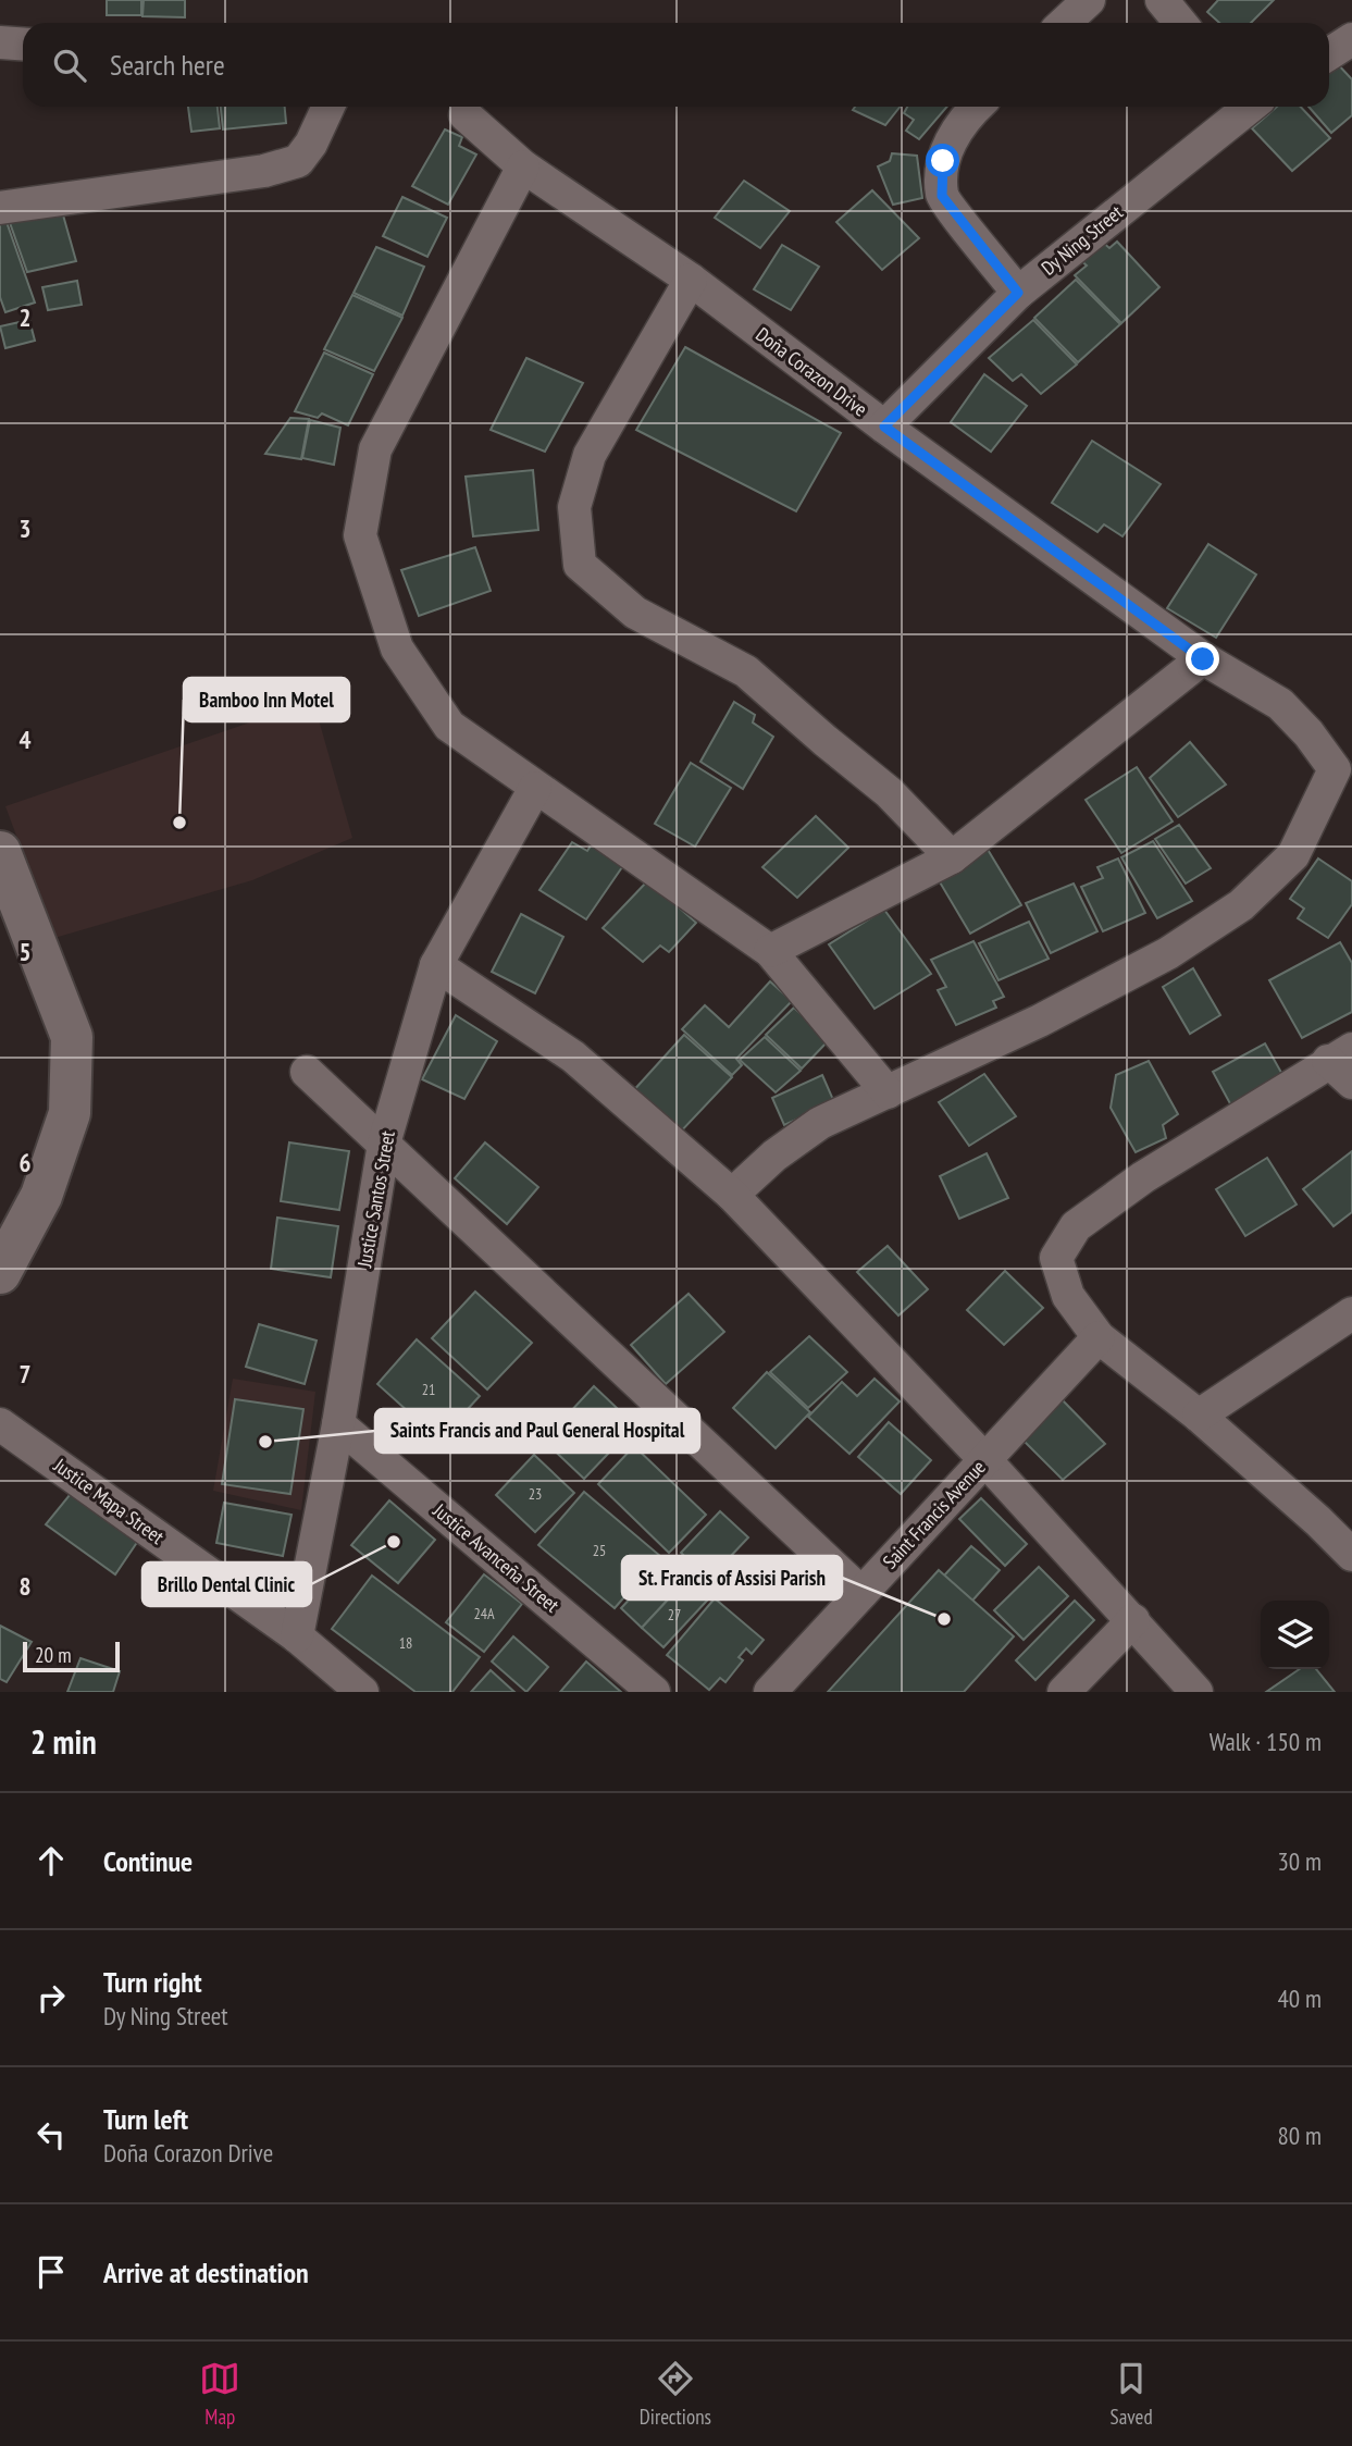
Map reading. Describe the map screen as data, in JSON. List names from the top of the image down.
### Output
{
  "streets": {
    "street": [
      "Dy Ning Street",
      "Doña Corazon Drive",
      "Justice Santos Street",
      "Justice Mapa Street",
      "Saint Francis Avenue",
      "Justice Avanceña Street"
    ]
  },
  "crossings": [
    ["Dy Ning Street", "Doña Corazon Drive"],
    ["Justice Santos Street", "Justice Mapa Street"],
    ["Justice Santos Street", "Justice Avanceña Street"]
  ],
  "places": [
    "Bamboo Inn Motel",
    "Saints Francis and Paul General Hospital",
    "Brillo Dental Clinic",
    "St. Francis of Assisi Parish"
  ],
  "house_numbers": [
    "21",
    "23",
    "25",
    "24A",
    "27",
    "18"
  ],
  "scale_bar": "20 m",
  "page": {
    "search": "Search here",
    "scale": "20 m",
    "heading": ["2 min", "Walk · 150 m"],
    "list": [
      ["Continue", "30 m"],
      ["Turn right", "Dy Ning Street", "40 m"],
      ["Turn left", "Doña Corazon Drive", "80 m"],
      "Arrive at destination"
    ],
    "nav": ["Map", "Directions", "Saved"]
  },
  "grid": {
    "rows": [
      "2",
      "3",
      "4",
      "5",
      "6",
      "7",
      "8"
    ]
  }
}
